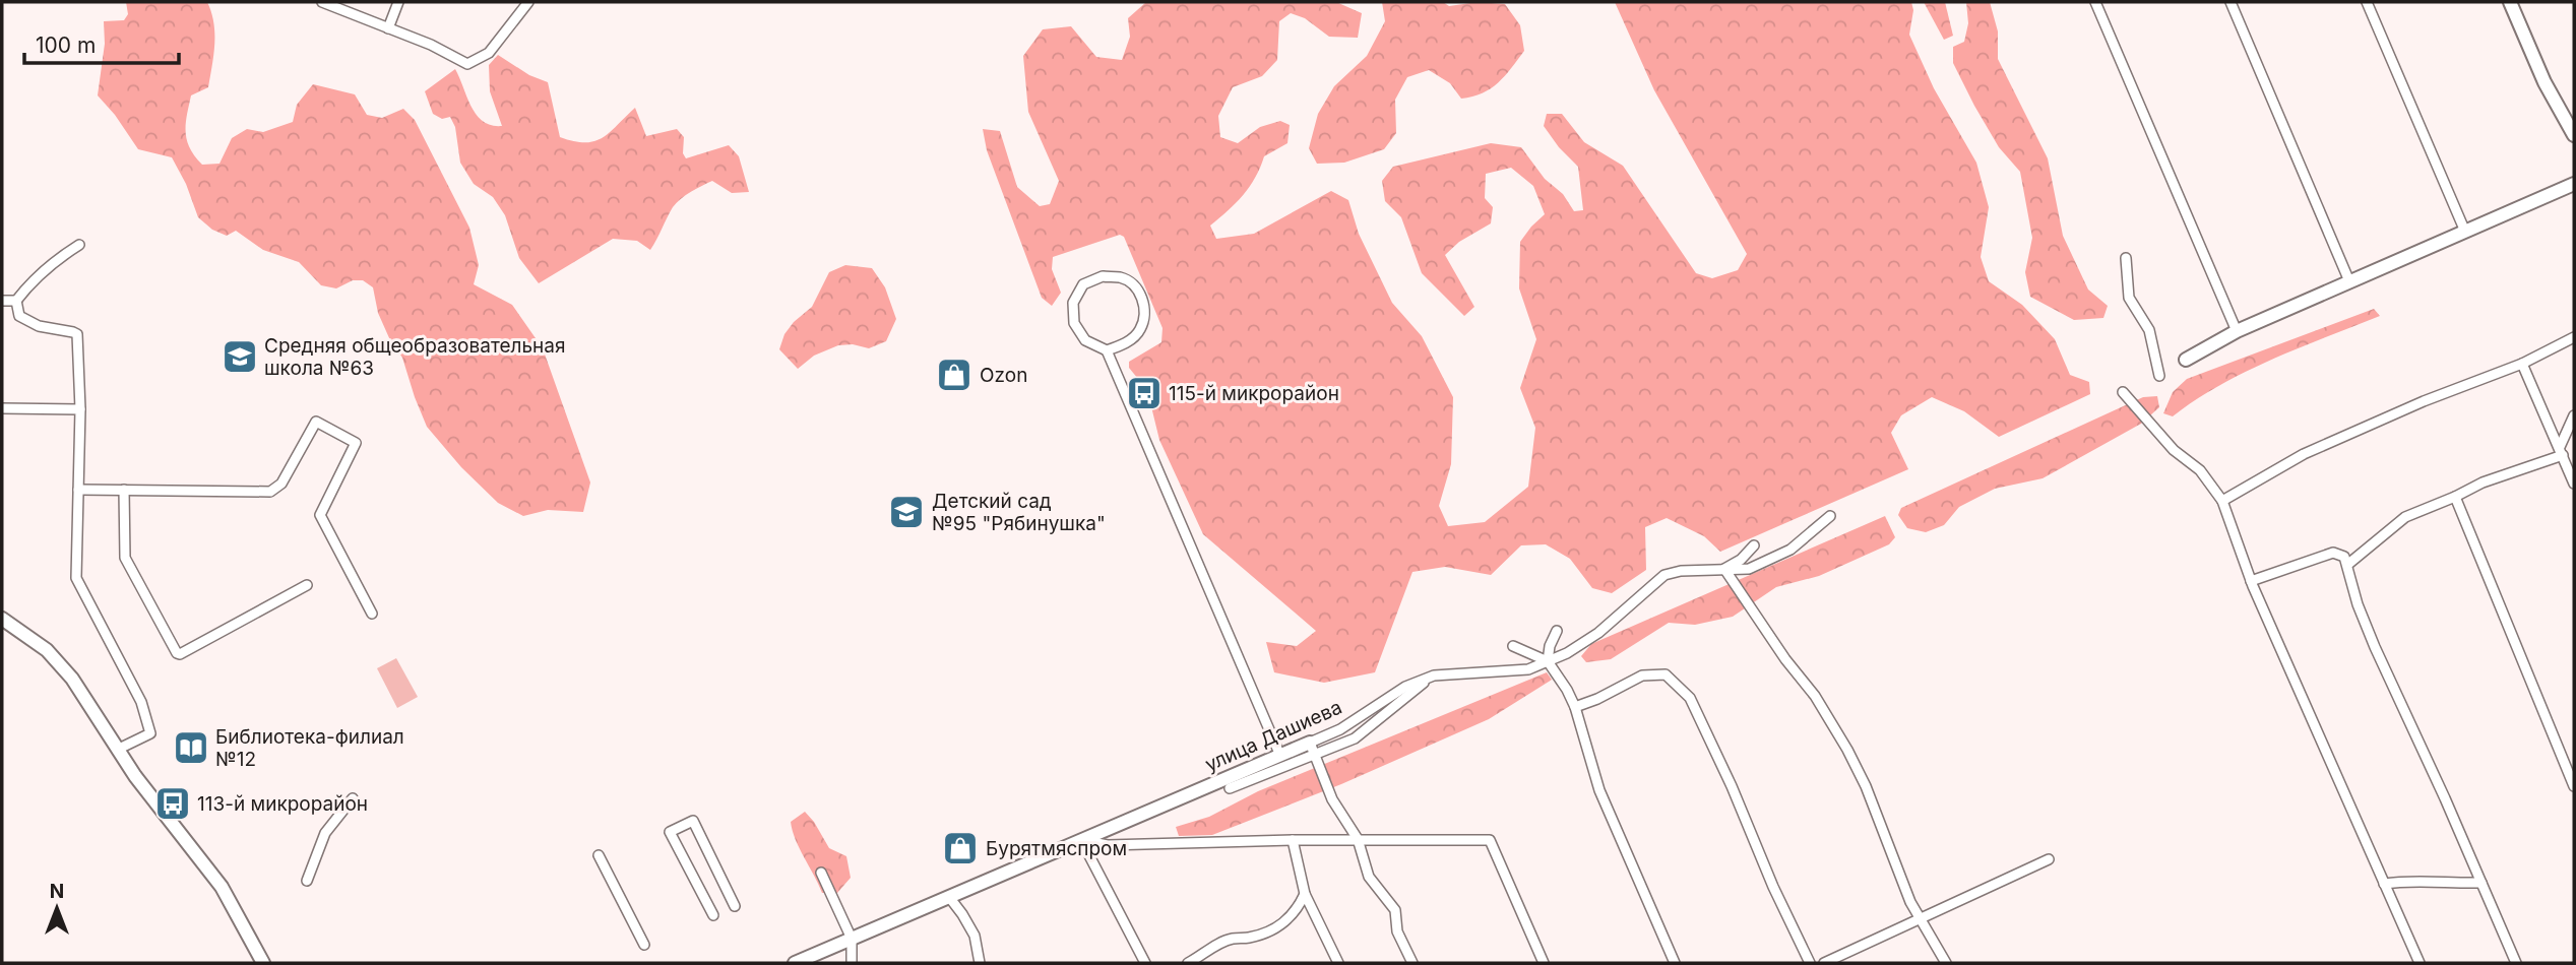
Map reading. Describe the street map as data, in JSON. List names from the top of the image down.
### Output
{
  "streets": {
    "street": ["улица Дашиева"]
  },
  "places": {
    "school or university": ["Средняя общеобразовательная школа №63", "Детский сад №95 \"Рябинушка\""],
    "shop": ["Ozon", "Бурятмяспром"],
    "bus stop": ["115-й микрорайон", "113-й микрорайон"],
    "library": ["Библиотека-филиал №12"]
  },
  "scale_bar": "100 m",
  "north": "top"
}
